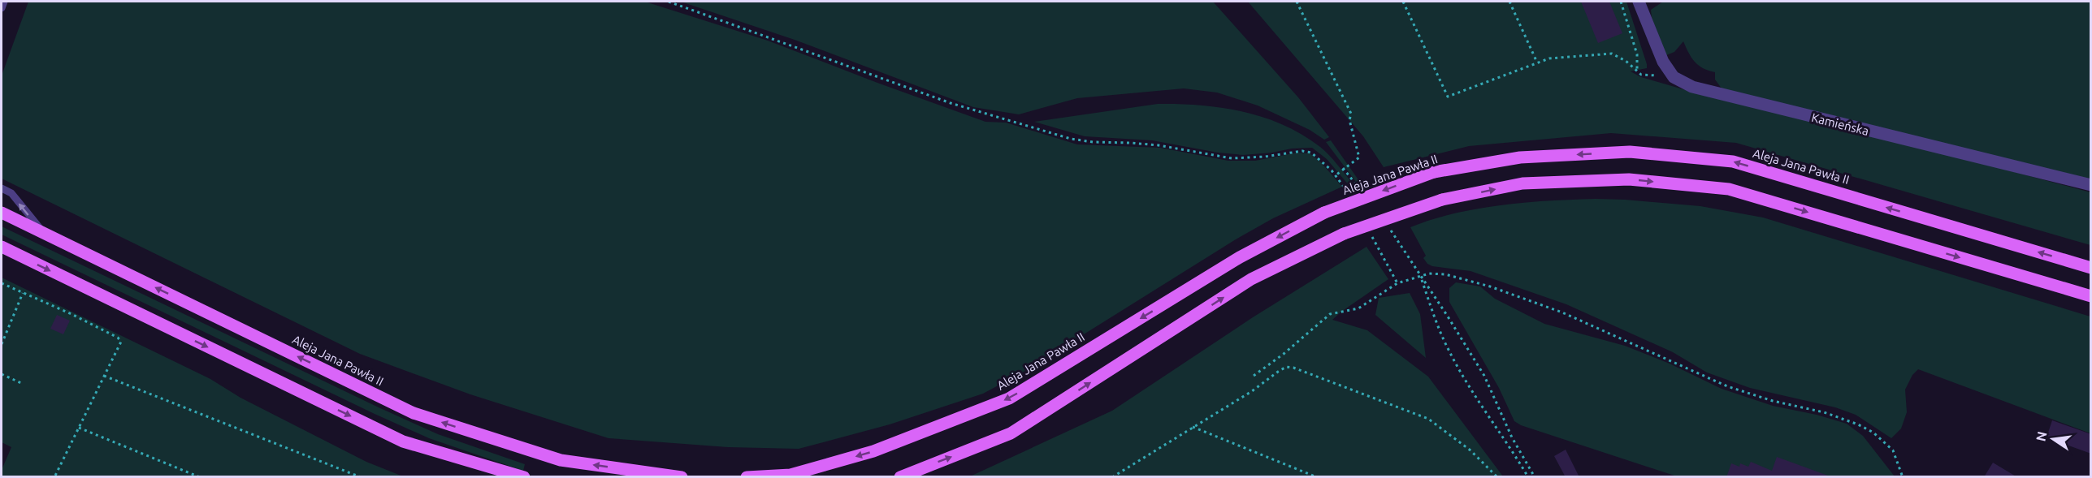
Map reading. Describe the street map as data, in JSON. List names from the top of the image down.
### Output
{
  "streets": {
    "main road": ["Aleja Jana Pawła II"],
    "street": ["Kamieńska"]
  },
  "north": "left"
}
